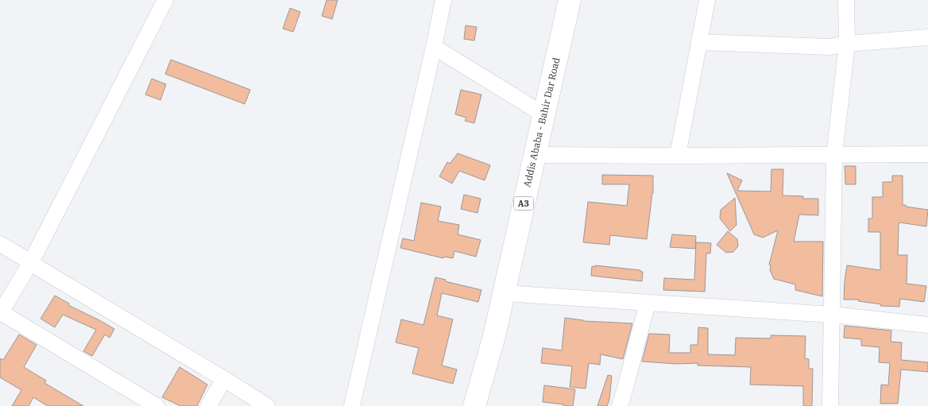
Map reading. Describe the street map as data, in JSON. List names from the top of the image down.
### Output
{
  "streets": {
    "highway": ["Addis Ababa - Bahir Dar Road", "A3"]
  }
}
